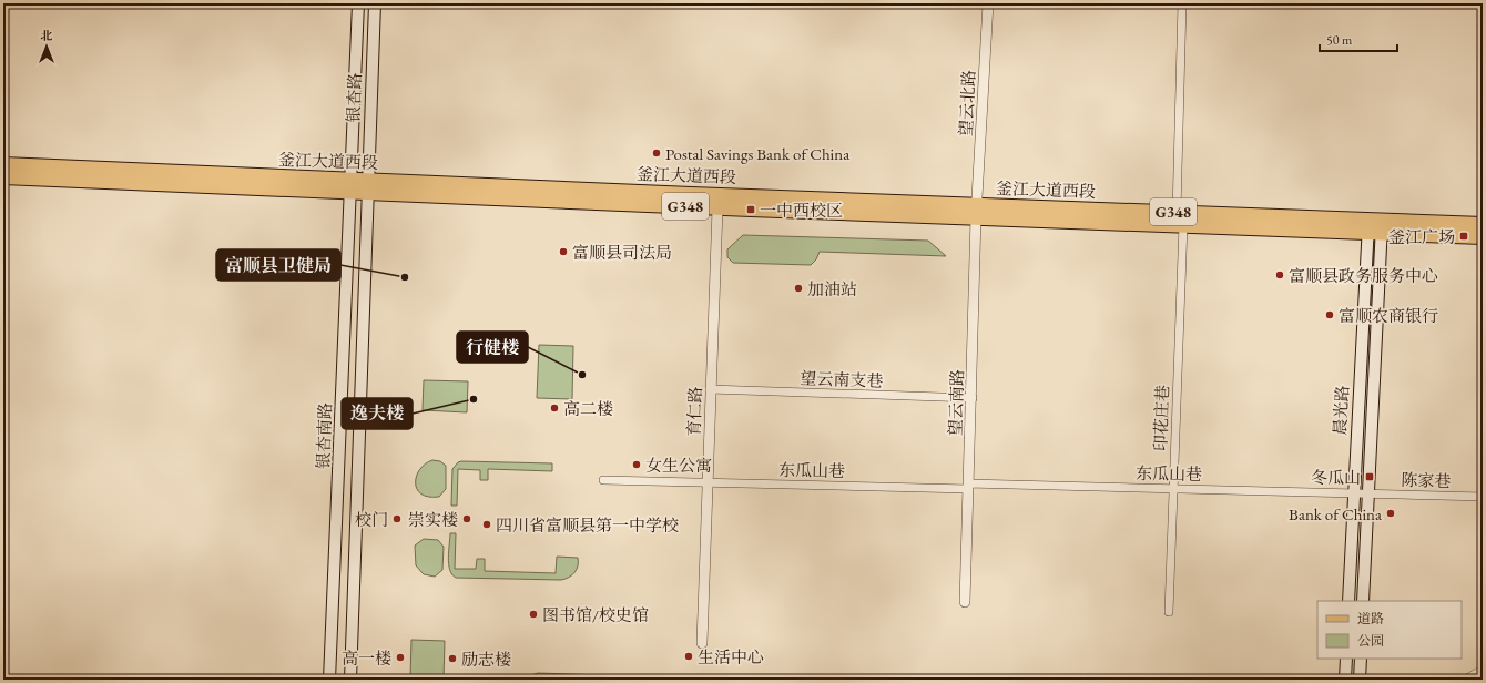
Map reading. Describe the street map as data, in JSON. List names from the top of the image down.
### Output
{
  "streets": {
    "main road": [
      "银杏路",
      "釜江大道西段",
      "G348",
      "晨光路",
      "银杏南路"
    ],
    "street": [
      "望云北路",
      "望云南支巷",
      "望云南路",
      "育仁路",
      "印花庄巷",
      "东瓜山巷",
      "陈家巷"
    ]
  },
  "crossings": [
    ["银杏路", "釜江大道西段"],
    ["银杏路", "银杏南路"],
    ["望云北路", "釜江大道西段"],
    ["望云北路", "望云南路"],
    ["釜江大道西段", "G348"],
    ["釜江大道西段", "望云南路"],
    ["釜江大道西段", "晨光路"],
    ["釜江大道西段", "育仁路"],
    ["釜江大道西段", "印花庄巷"],
    ["釜江大道西段", "银杏南路"],
    ["G348", "晨光路"],
    ["望云南支巷", "望云南路"],
    ["望云南支巷", "育仁路"],
    ["望云南路", "东瓜山巷"],
    ["晨光路", "东瓜山巷"],
    ["晨光路", "陈家巷"],
    ["育仁路", "东瓜山巷"],
    ["印花庄巷", "东瓜山巷"],
    ["东瓜山巷", "陈家巷"]
  ],
  "places": {
    "other": [
      "Postal Savings Bank of China",
      "富顺县司法局",
      "富顺县政务服务中心",
      "富顺县卫健局",
      "加油站",
      "富顺农商银行",
      "行健楼",
      "逸夫楼",
      "高二楼",
      "女生公寓",
      "Bank of China",
      "校门",
      "崇实楼",
      "四川省富顺县第一中学校",
      "图书馆/校史馆",
      "生活中心",
      "高一楼",
      "励志楼"
    ],
    "transit": ["一中西校区", "釜江广场", "冬瓜山"]
  },
  "legend": ["道路", "公园"],
  "scale_bar": "50 m",
  "north": "top"
}
